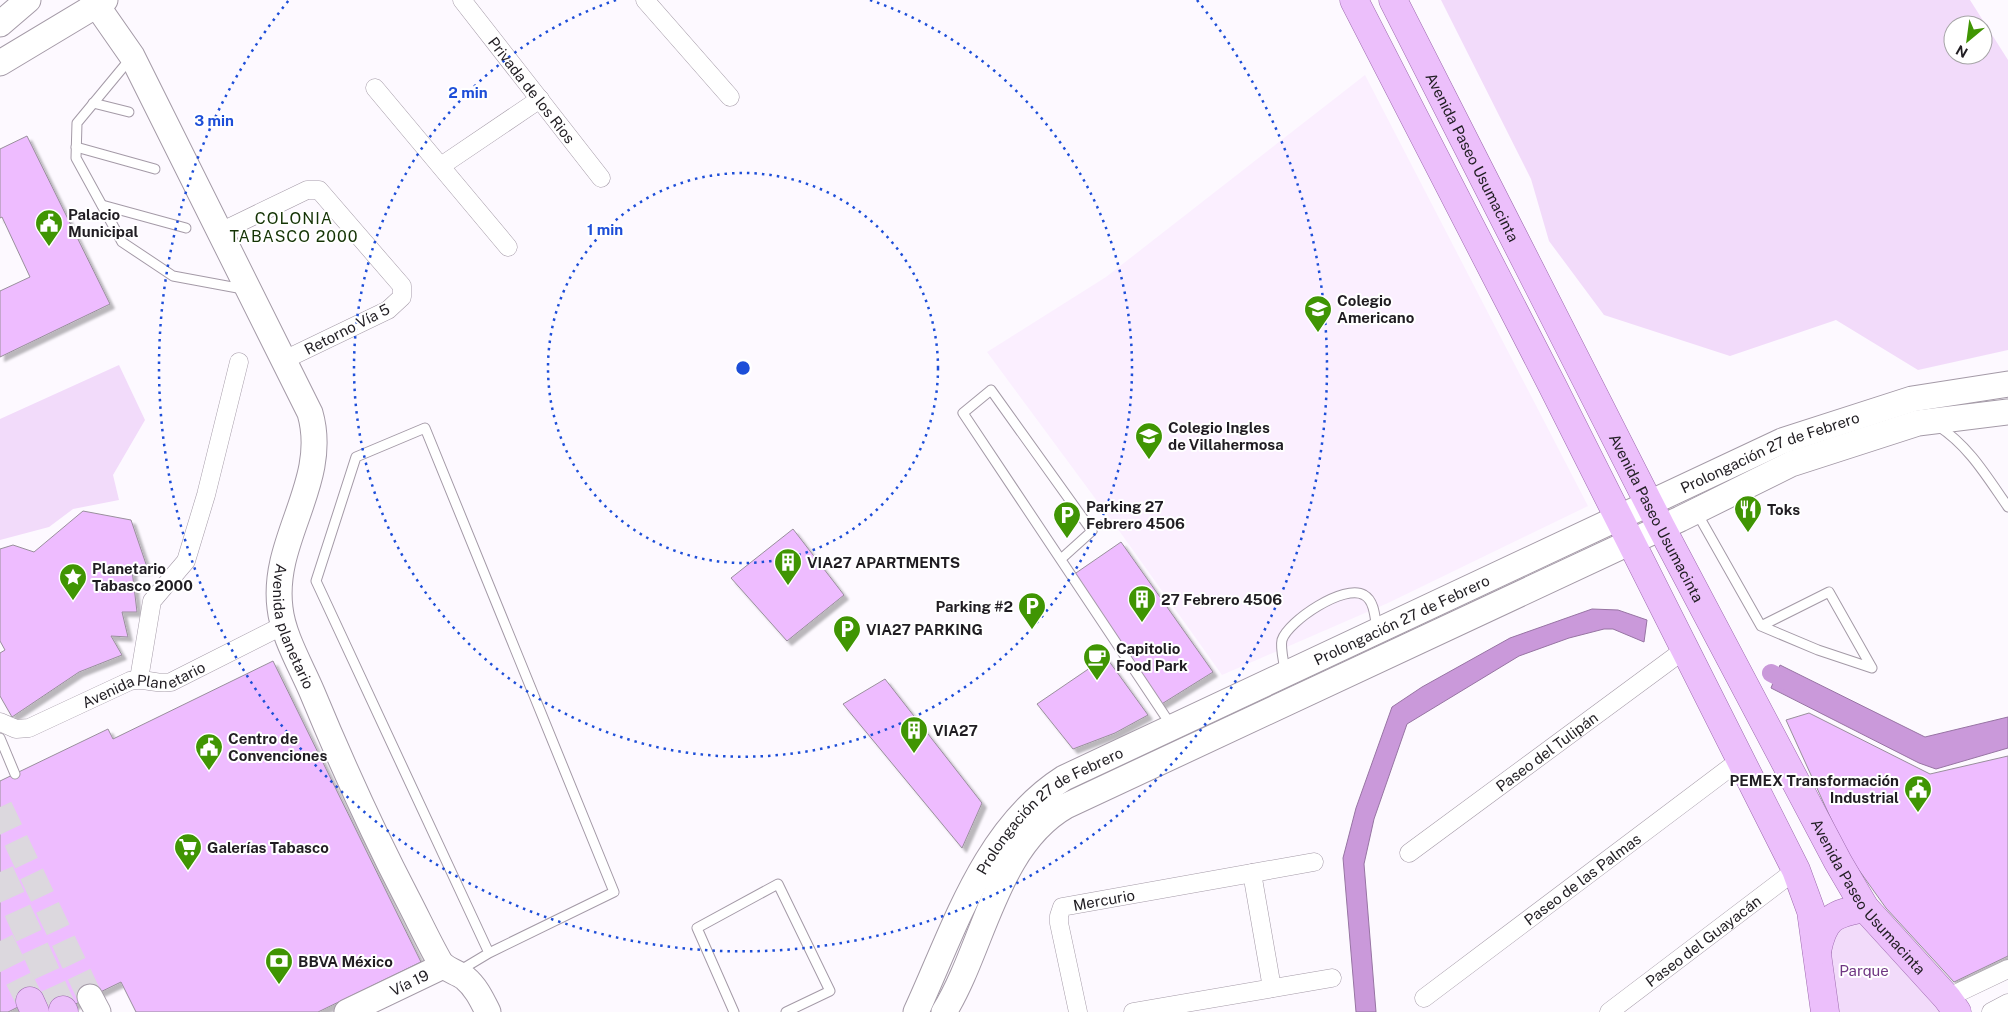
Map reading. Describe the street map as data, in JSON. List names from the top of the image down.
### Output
{
  "streets": {
    "main road": [
      "Avenida Paseo Usumacinta",
      "Prolongación 27 de Febrero",
      "Avenida planetario",
      "Vía 19"
    ],
    "street": [
      "Privada de los Rios",
      "Retorno Vía 5",
      "Avenida Planetario",
      "Paseo del Tulipán",
      "Paseo de las Palmas",
      "Mercurio",
      "Paseo del Guayacán"
    ]
  },
  "crossings": [
    ["Avenida Paseo Usumacinta", "Prolongación 27 de Febrero"],
    ["Retorno Vía 5", "Avenida planetario"],
    ["Avenida planetario", "Avenida Planetario"],
    ["Avenida planetario", "Vía 19"]
  ],
  "districts": ["COLONIA TABASCO 2000"],
  "parks": ["Parque"],
  "places": {
    "public building": ["Palacio Municipal", "Centro de Convenciones", "PEMEX Transformación Industrial"],
    "school or university": ["Colegio Americano", "Colegio Ingles de Villahermosa"],
    "restaurant": ["Toks"],
    "parking": ["Parking 27 Febrero 4506", "Parking #2", "VIA27 PARKING"],
    "building": ["VIA27 APARTMENTS", "27 Febrero 4506", "VIA27"],
    "place": ["Planetario Tabasco 2000"],
    "cafe": ["Capitolio Food Park"],
    "supermarket": ["Galerías Tabasco"],
    "bank": ["BBVA México"]
  },
  "north": "bottom left",
  "rings": ["2 min", "3 min", "1 min"]
}
